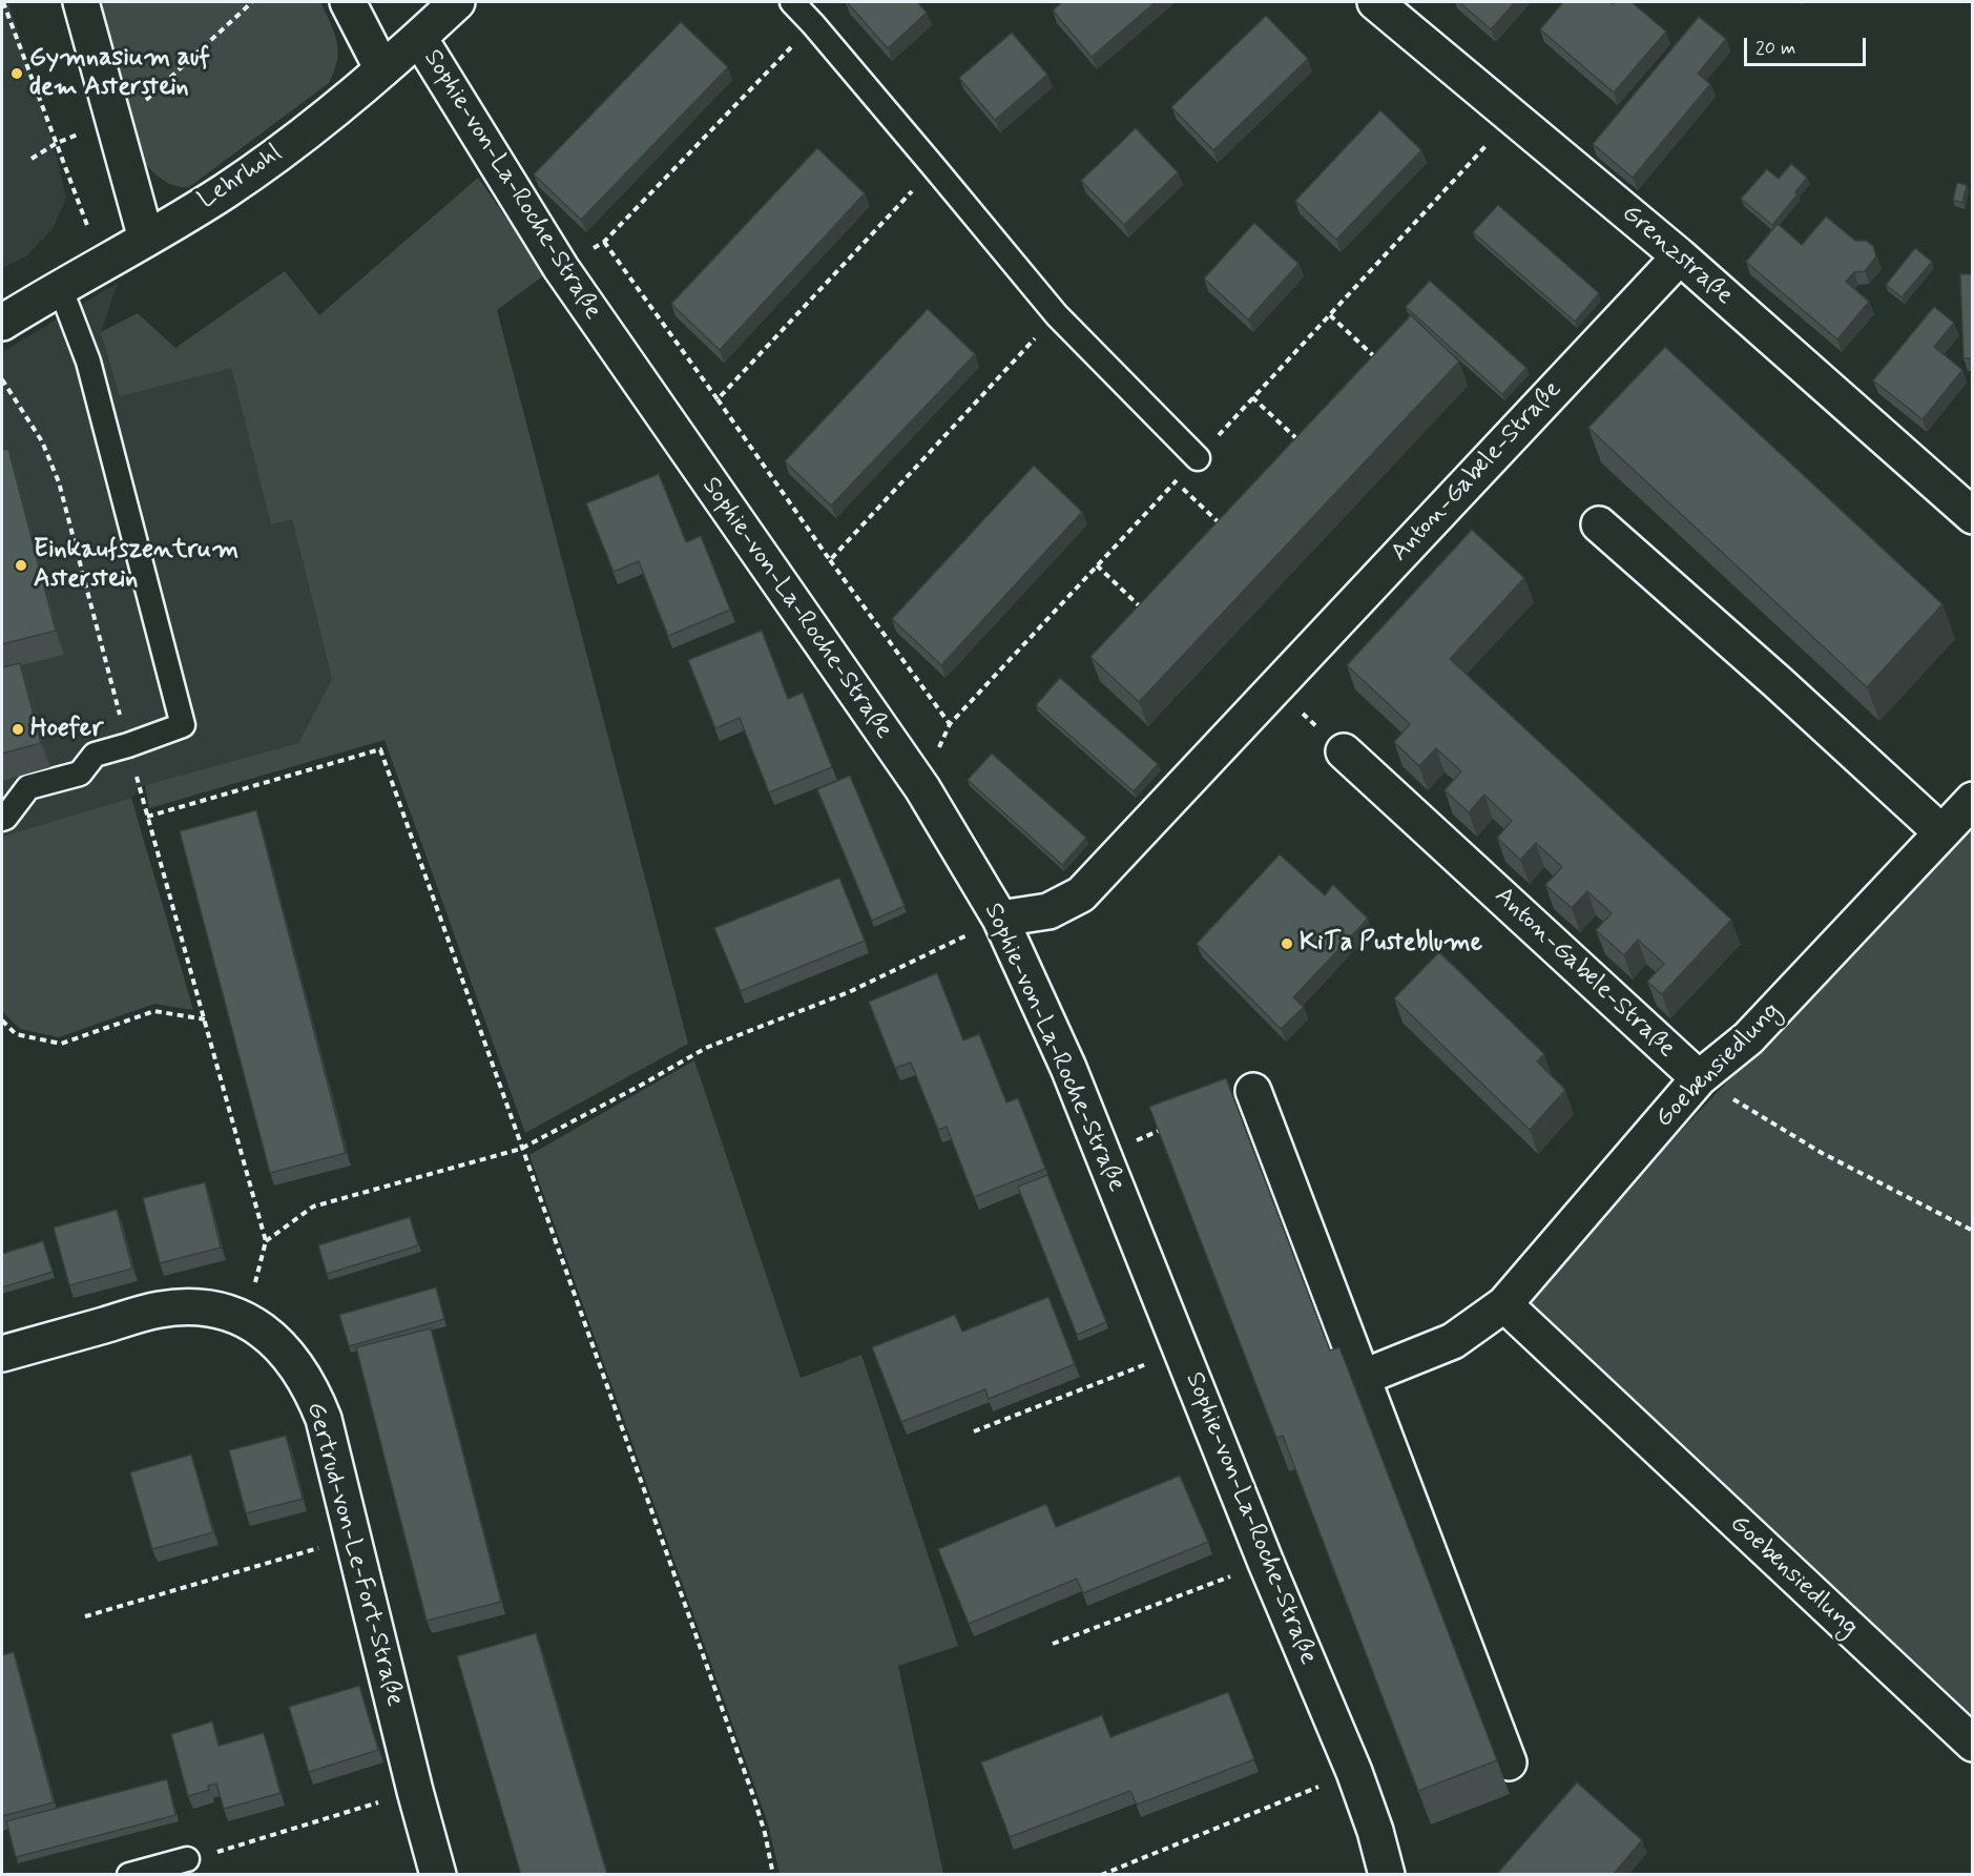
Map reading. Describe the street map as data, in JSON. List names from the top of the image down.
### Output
{
  "streets": {
    "street": [
      "Lehrhohl",
      "Sophie-von-La-Roche-Straße",
      "Grenzstraße",
      "Anton-Gabele-Straße",
      "Goebensiedlung",
      "Gertrud-von-Le-Fort-Straße"
    ]
  },
  "crossings": [
    ["Lehrhohl", "Sophie-von-La-Roche-Straße"],
    ["Sophie-von-La-Roche-Straße", "Anton-Gabele-Straße"],
    ["Grenzstraße", "Anton-Gabele-Straße"],
    ["Anton-Gabele-Straße", "Goebensiedlung"]
  ],
  "places": [
    "Gymnasium auf dem Asterstein",
    "Einkaufszentrum Asterstein",
    "Hoefer",
    "KiTa Pusteblume"
  ],
  "scale_bar": "20 m"
}
